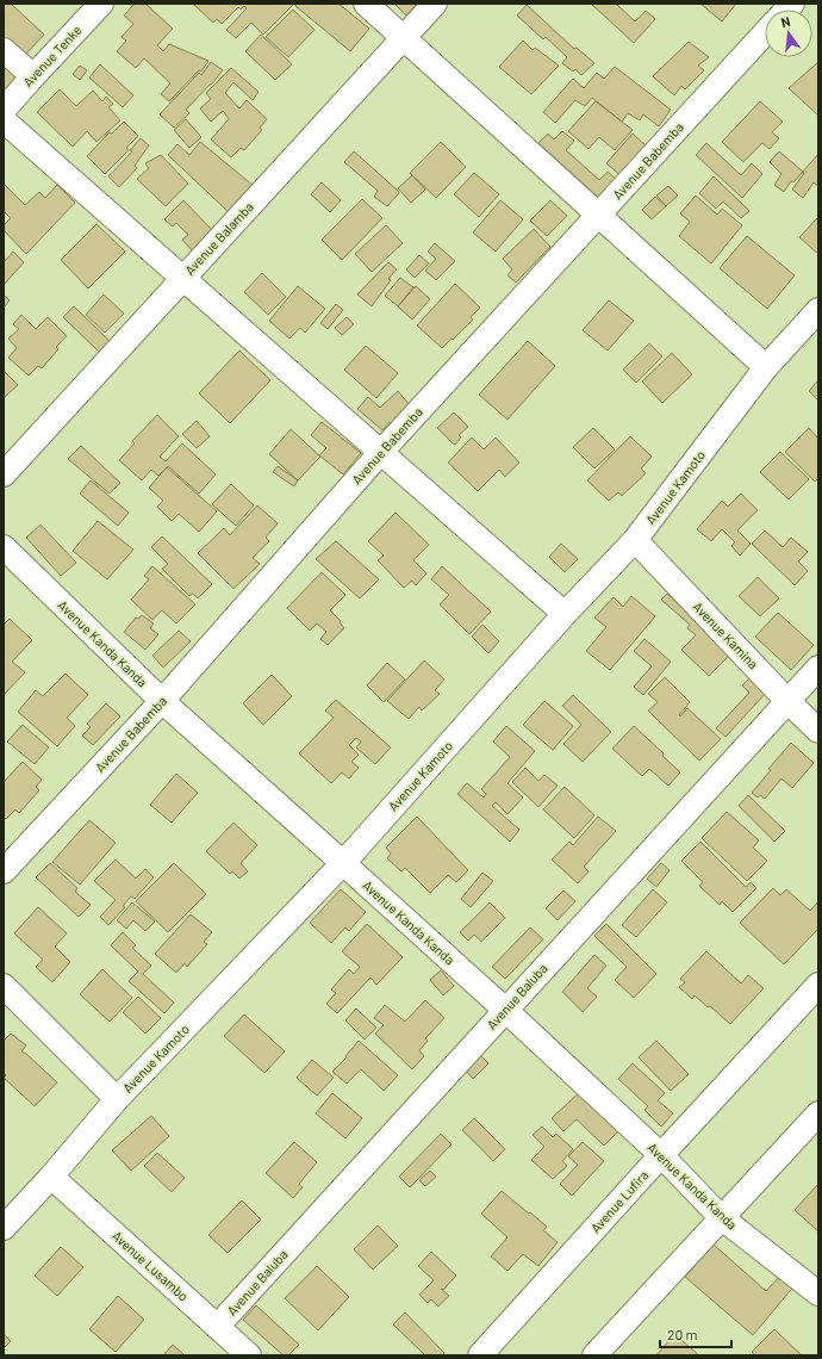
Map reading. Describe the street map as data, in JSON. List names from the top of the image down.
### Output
{
  "streets": {
    "street": [
      "Avenue Tenke",
      "Avenue Babemba",
      "Avenue Balamba",
      "Avenue Kamoto",
      "Avenue Kamina",
      "Avenue Kanda Kanda",
      "Avenue Baluba",
      "Avenue Lufira",
      "Avenue Lusambo"
    ]
  },
  "crossings": [
    ["Avenue Babemba", "Avenue Kanda Kanda"],
    ["Avenue Kamoto", "Avenue Kamina"],
    ["Avenue Kamoto", "Avenue Kanda Kanda"],
    ["Avenue Kamoto", "Avenue Lusambo"],
    ["Avenue Kamina", "Avenue Baluba"],
    ["Avenue Kanda Kanda", "Avenue Baluba"],
    ["Avenue Kanda Kanda", "Avenue Lufira"],
    ["Avenue Baluba", "Avenue Lusambo"]
  ],
  "scale_bar": "20 m",
  "north": "top"
}
